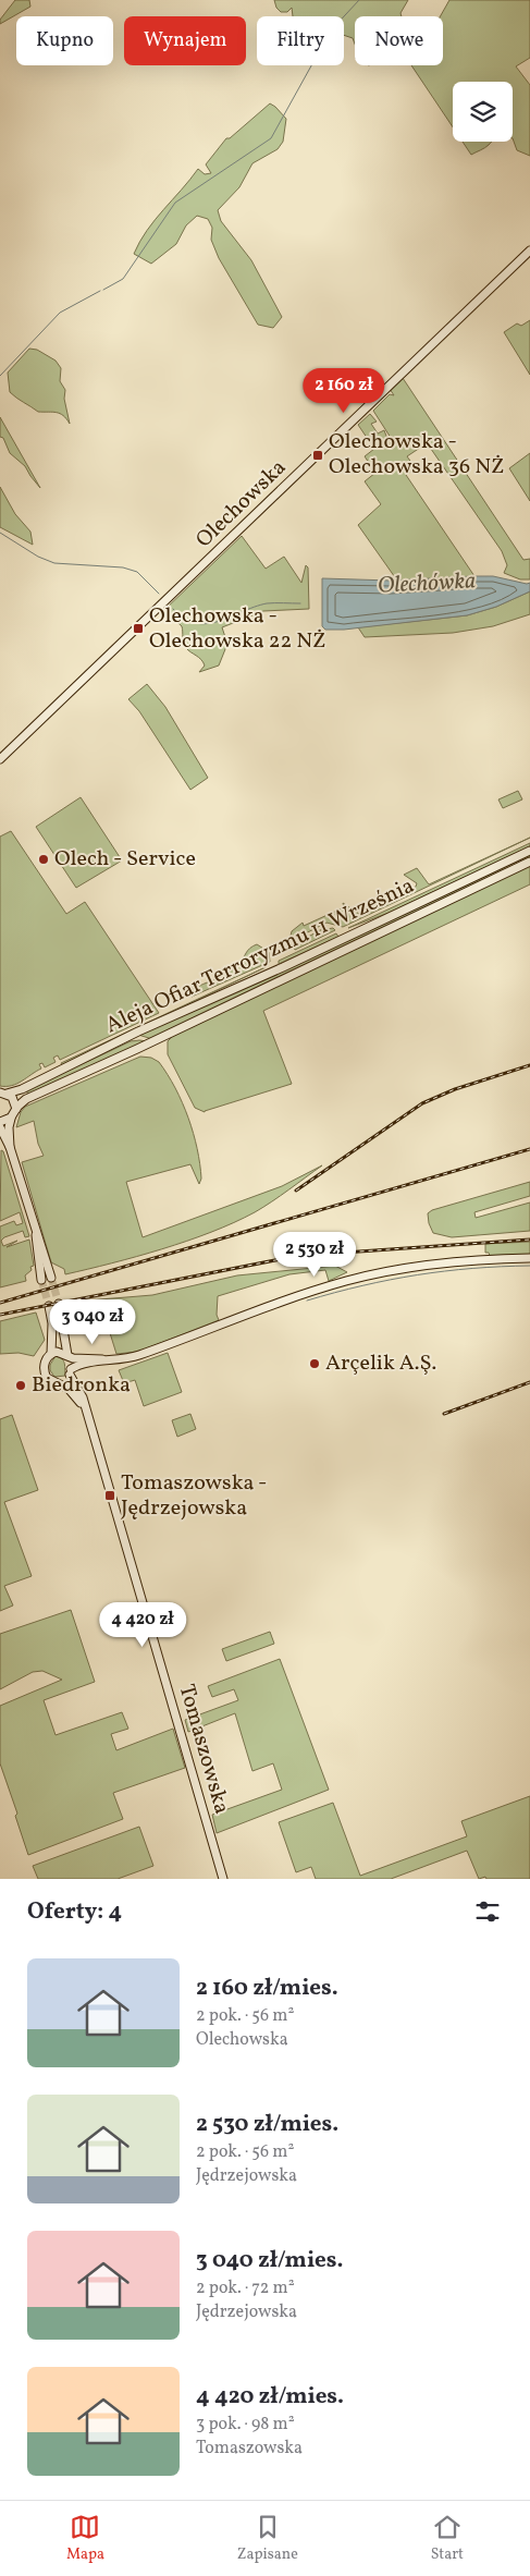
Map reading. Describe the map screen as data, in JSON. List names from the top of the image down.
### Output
{
  "streets": {
    "street": ["Olechowska", "Aleja Ofiar Terroryzmu 11 Września", "Tomaszowska"]
  },
  "water": ["Olechówka"],
  "places": {
    "transit": ["Olechowska - Olechowska 36 NŻ", "Olechowska - Olechowska 22 NŻ", "Tomaszowska - Jędrzejowska"],
    "other": ["Olech - Service", "Arçelik A.Ş.", "Biedronka"]
  },
  "page": {
    "chip": [
      "Kupno",
      "Wynajem",
      "Filtry",
      "Nowe"
    ],
    "price": [
      "2 160 zł",
      "2 530 zł",
      "3 040 zł",
      "4 420 zł"
    ],
    "heading": "Oferty: 4",
    "list": [
      {
        "name": "2 160 zł/mies.",
        "note": "2 pok. · 56 m² · Olechowska"
      },
      {
        "name": "2 530 zł/mies.",
        "note": "2 pok. · 56 m² · Jędrzejowska"
      },
      {
        "name": "3 040 zł/mies.",
        "note": "2 pok. · 72 m² · Jędrzejowska"
      },
      {
        "name": "4 420 zł/mies.",
        "note": "3 pok. · 98 m² · Tomaszowska"
      }
    ],
    "tabs": ["Mapa", "Zapisane", "Start"]
  }
}
